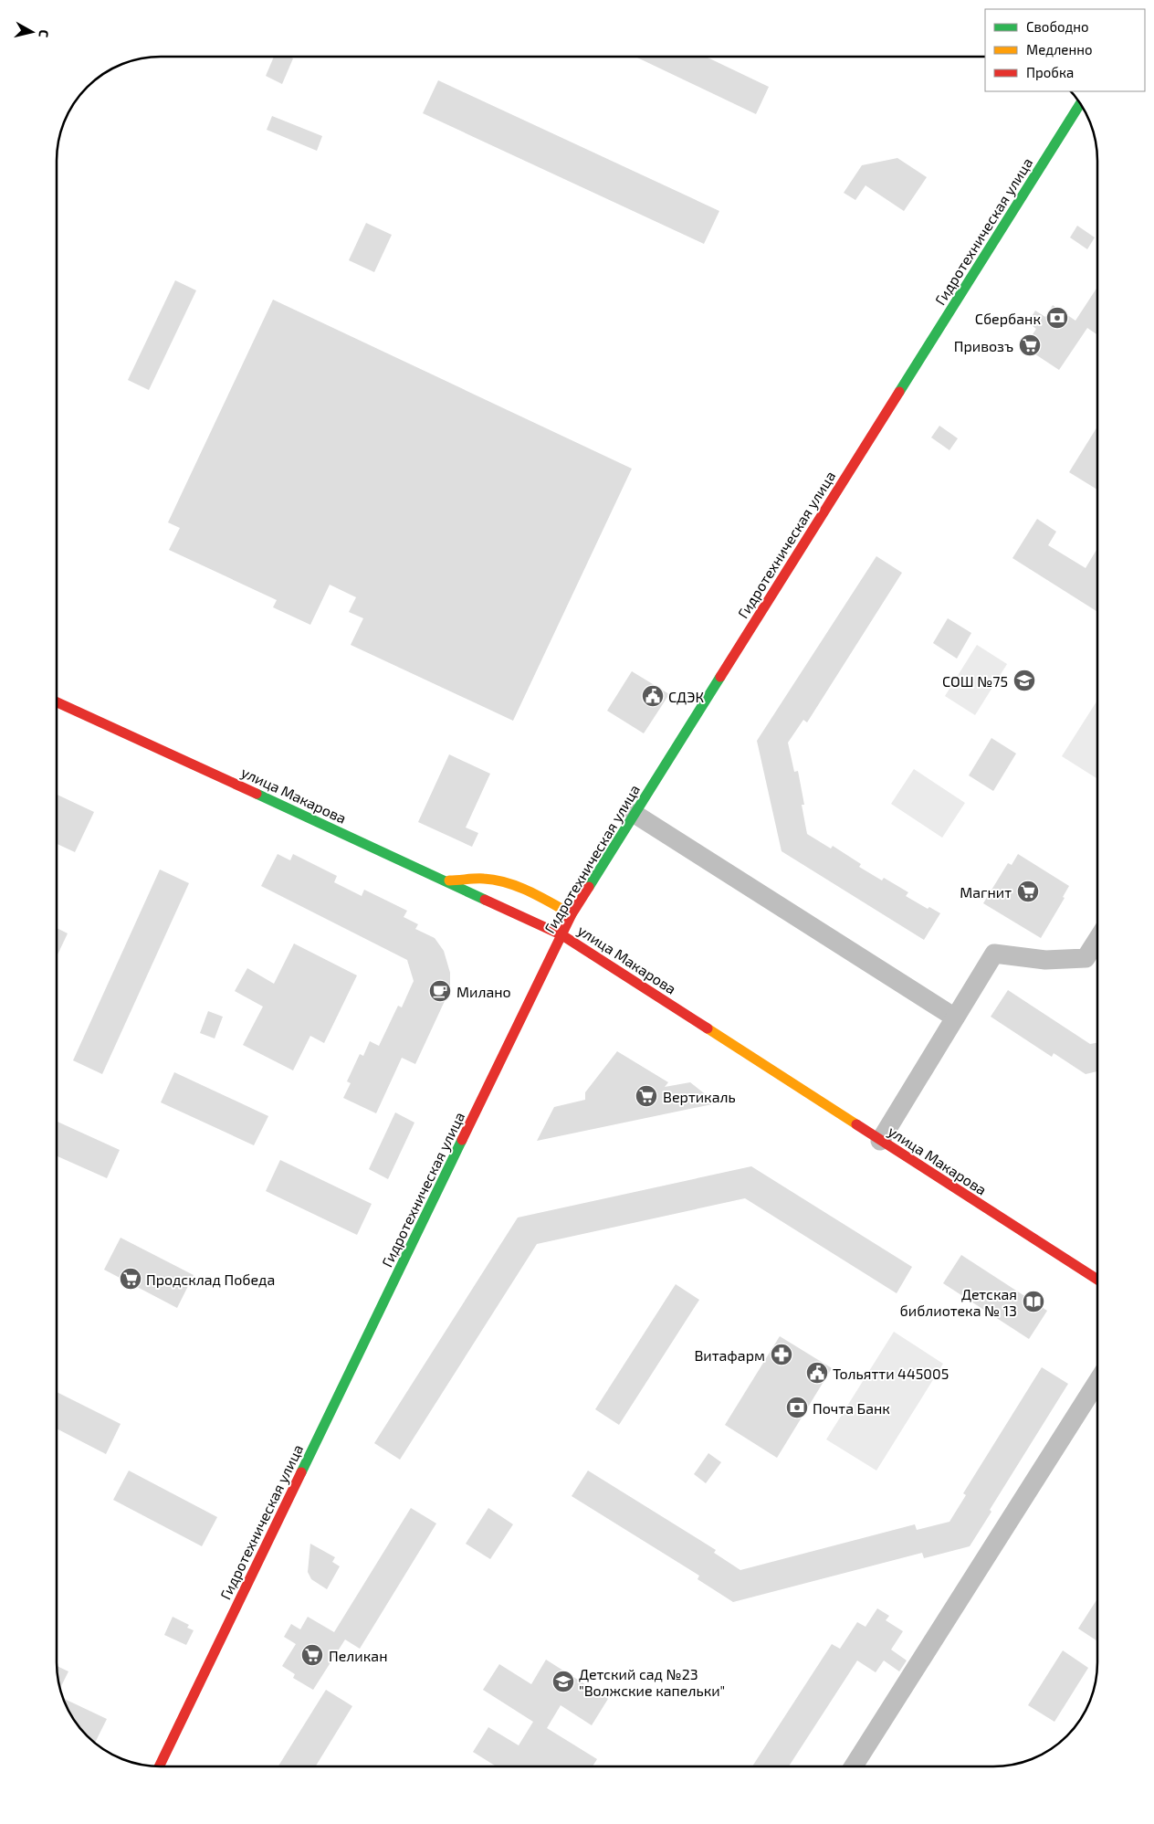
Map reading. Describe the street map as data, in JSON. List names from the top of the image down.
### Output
{
  "streets": {
    "main road": ["Гидротехническая улица", "улица Макарова"]
  },
  "crossings": [
    ["Гидротехническая улица", "улица Макарова"]
  ],
  "places": {
    "bank": ["Сбербанк", "Почта Банк"],
    "supermarket": [
      "Привозъ",
      "Магнит",
      "Вертикаль",
      "Продсклад Победа",
      "Пеликан"
    ],
    "school or university": ["СОШ №75", "Детский сад №23 \"Волжские капельки\""],
    "public building": ["СДЭК", "Тольятти 445005"],
    "cafe": ["Милано"],
    "library": ["Детская библиотека № 13"],
    "pharmacy": ["Витафарм"]
  },
  "legend": ["Свободно", "Медленно", "Пробка"],
  "north": "right"
}
